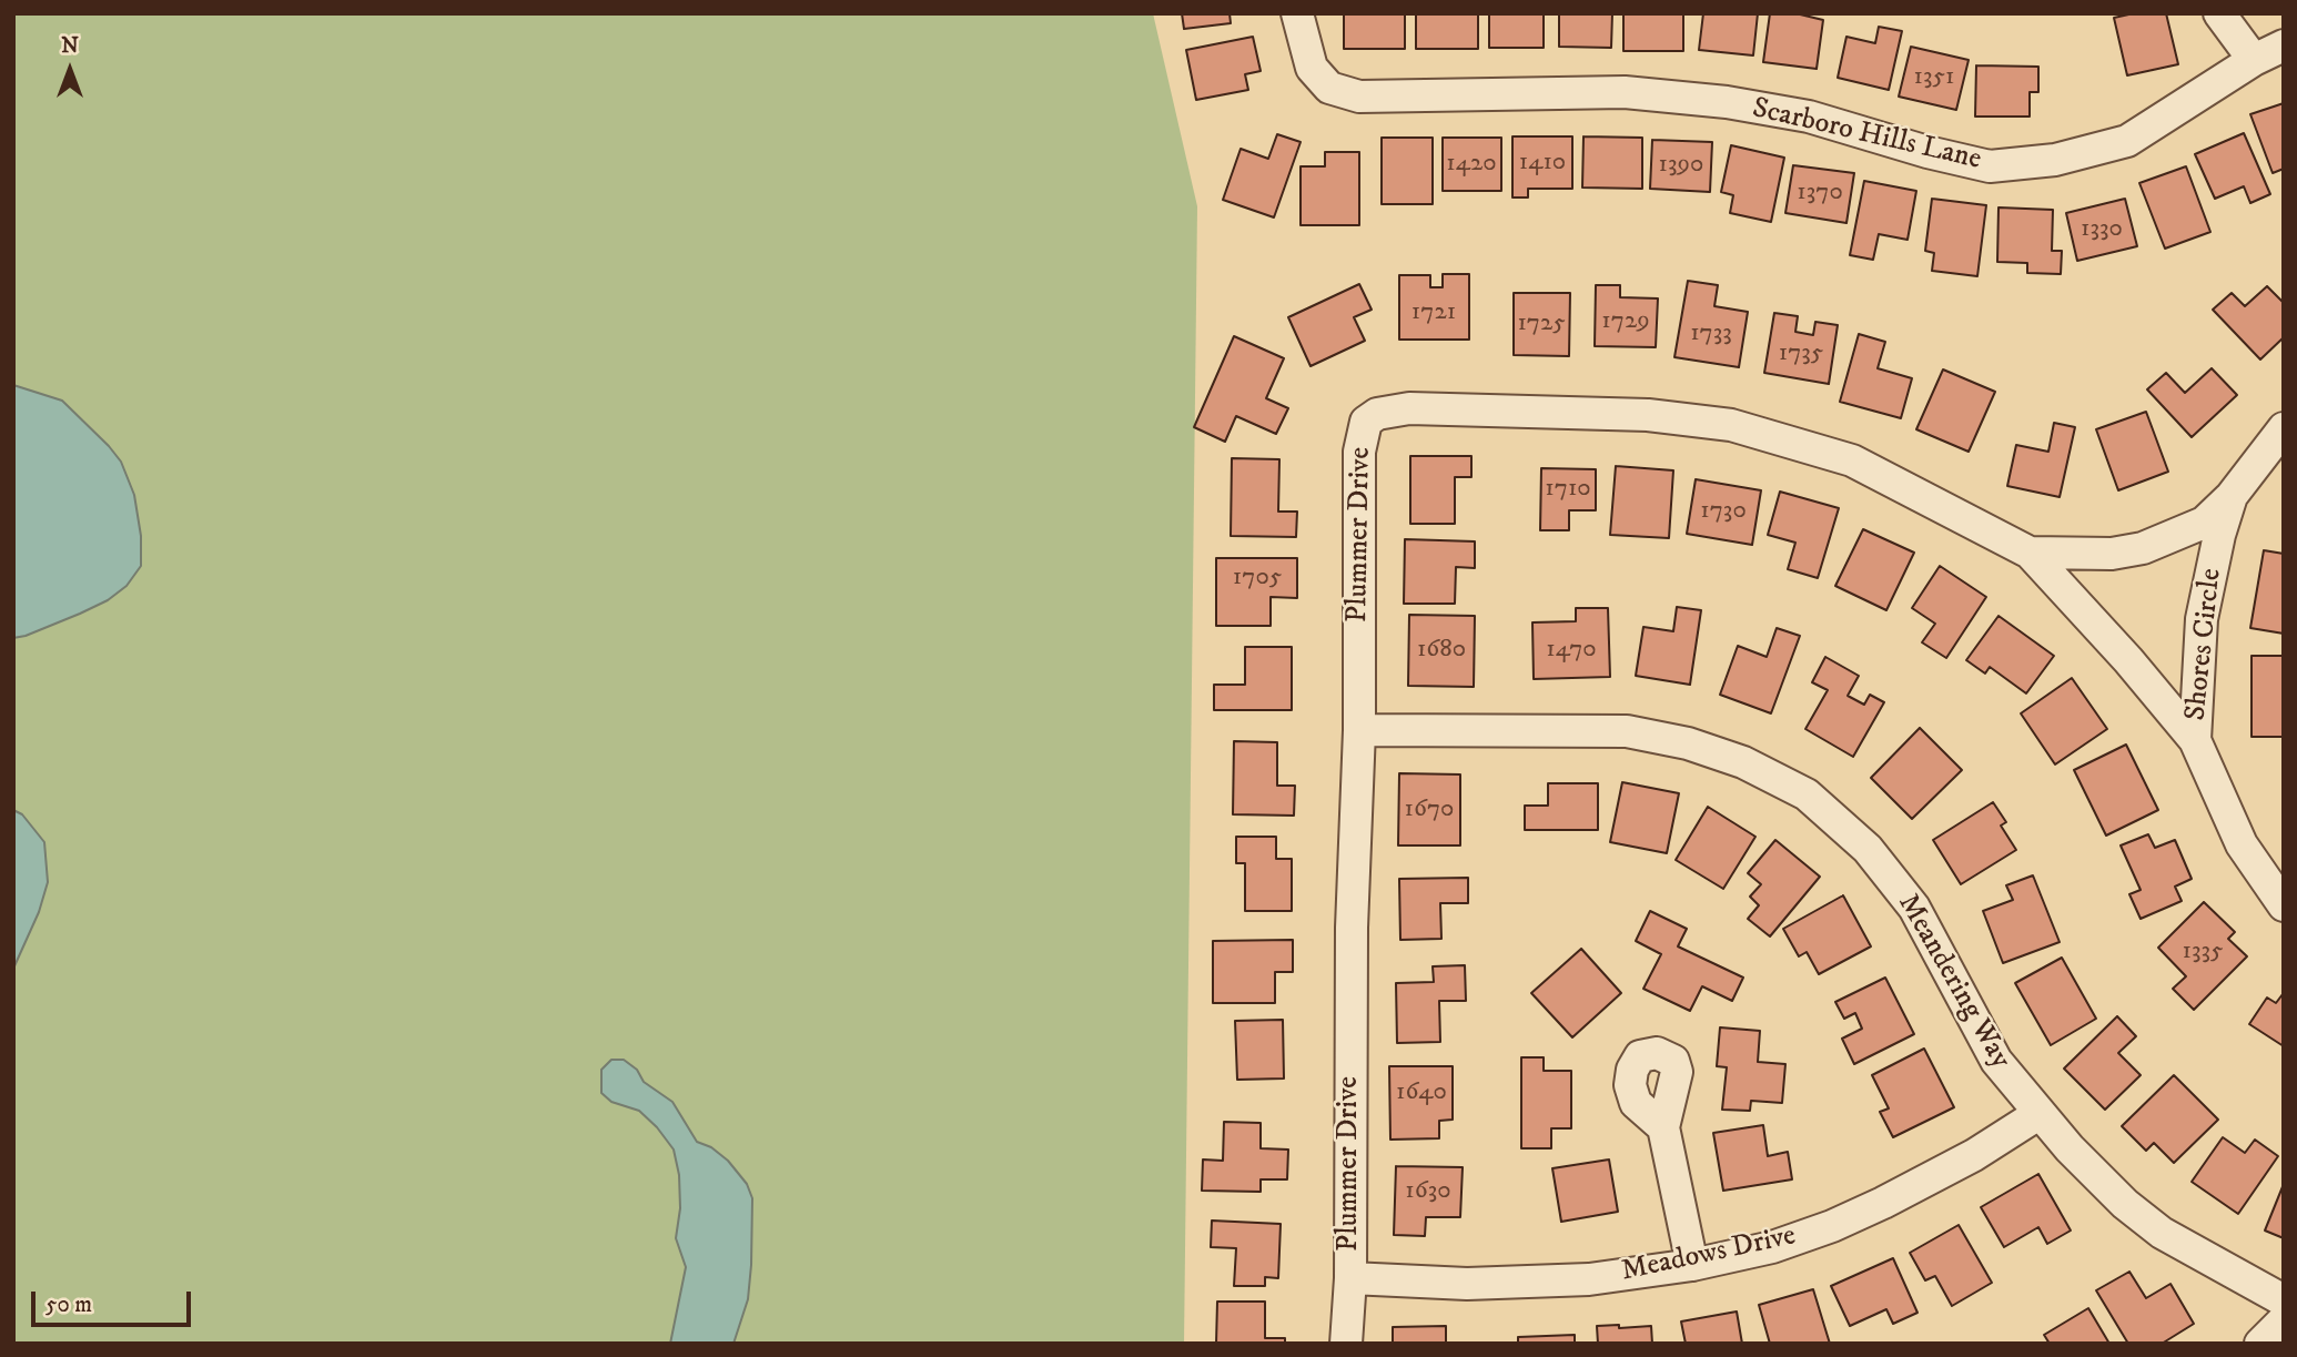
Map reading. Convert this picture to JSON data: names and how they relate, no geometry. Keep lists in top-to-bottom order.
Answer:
{
  "streets": {
    "street": [
      "Scarboro Hills Lane",
      "Plummer Drive",
      "Shores Circle",
      "Meandering Way",
      "Meadows Drive"
    ]
  },
  "crossings": [
    ["Plummer Drive", "Shores Circle"],
    ["Plummer Drive", "Meandering Way"],
    ["Plummer Drive", "Meadows Drive"],
    ["Meandering Way", "Meadows Drive"]
  ],
  "house_numbers": [
    "1351",
    "1410",
    "1420",
    "1390",
    "1370",
    "1330",
    "1721",
    "1729",
    "1725",
    "1733",
    "1735",
    "1710",
    "1730",
    "1705",
    "1680",
    "1470",
    "1670",
    "1335",
    "1640",
    "1630"
  ],
  "scale_bar": "50 m",
  "north": "top"
}
